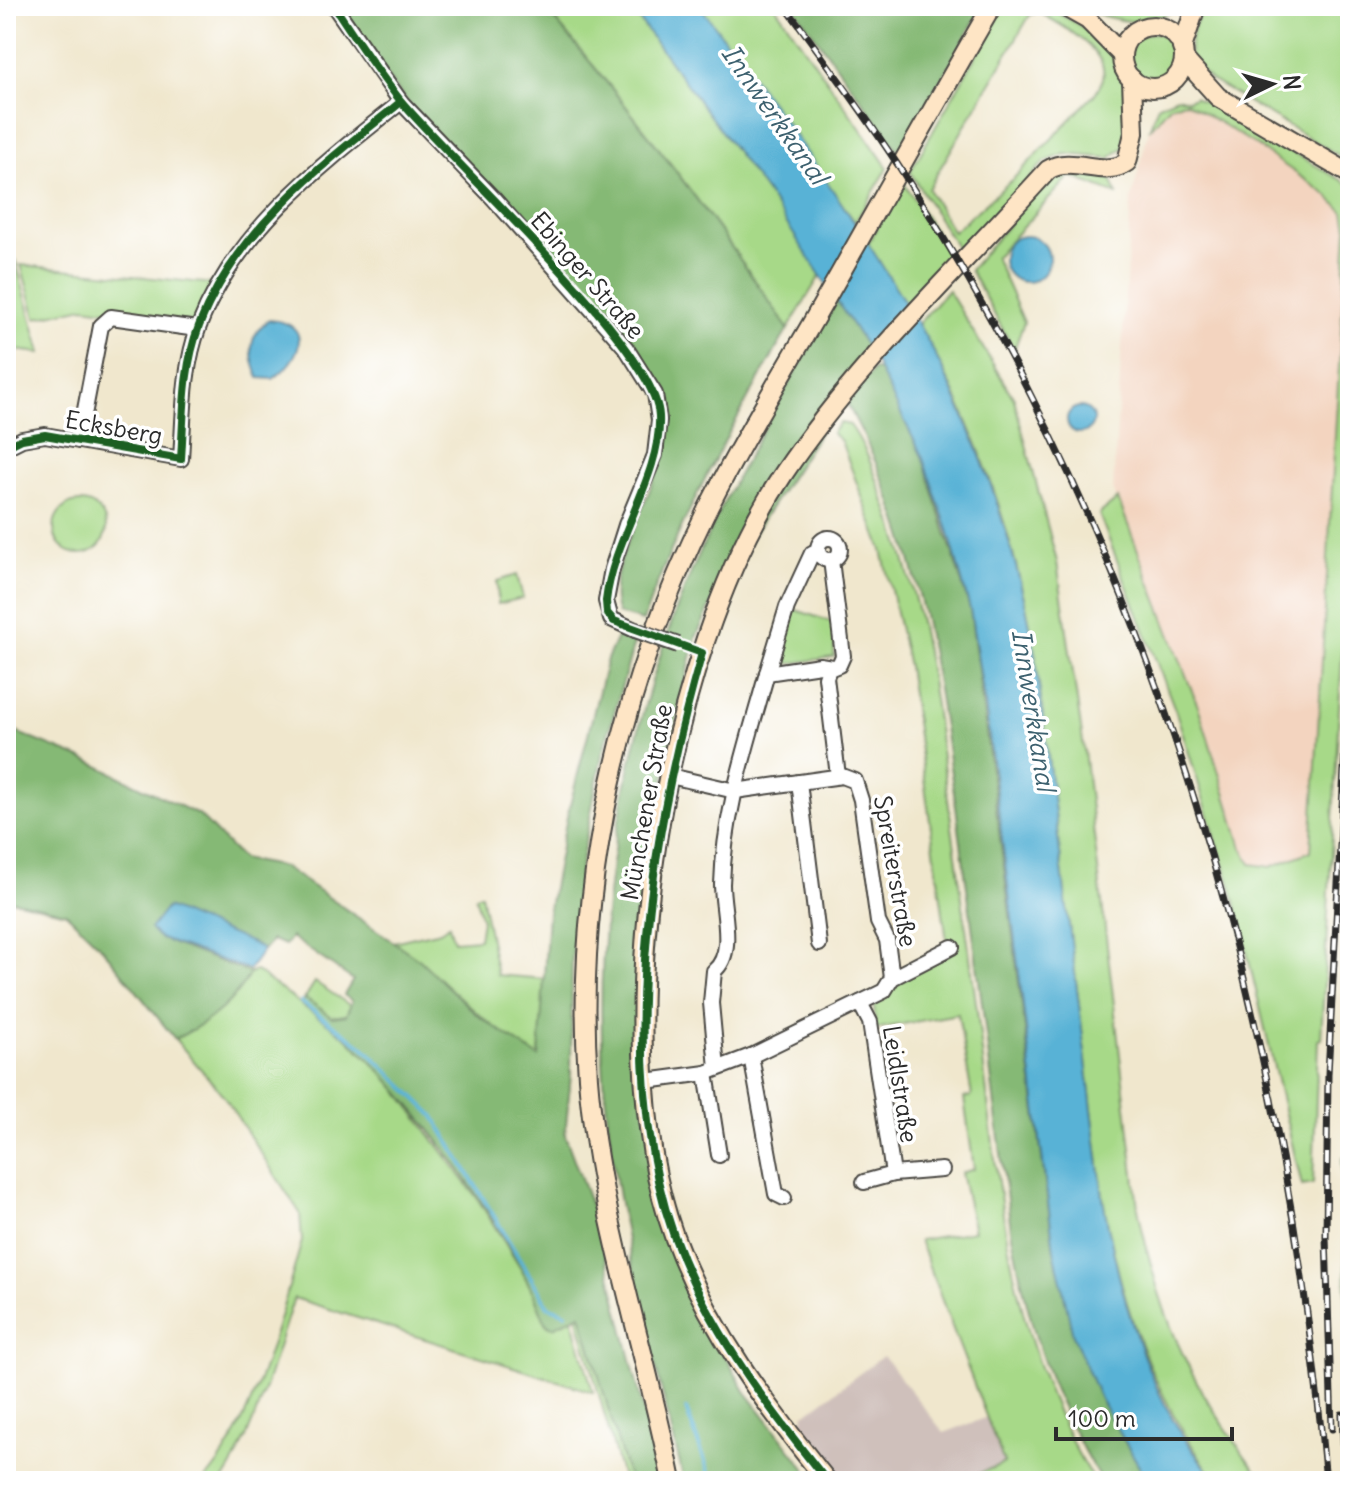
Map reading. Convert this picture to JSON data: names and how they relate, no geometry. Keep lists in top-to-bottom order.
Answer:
{
  "streets": {
    "main road": ["Münchener Straße"],
    "street": [
      "Ebinger Straße",
      "Ecksberg",
      "Spreiterstraße",
      "Leidlstraße"
    ]
  },
  "crossings": [
    ["Ebinger Straße", "Münchener Straße"],
    ["Münchener Straße", "Spreiterstraße"],
    ["Spreiterstraße", "Leidlstraße"]
  ],
  "water": ["Innwerkkanal"],
  "scale_bar": "100 m",
  "north": "right"
}
